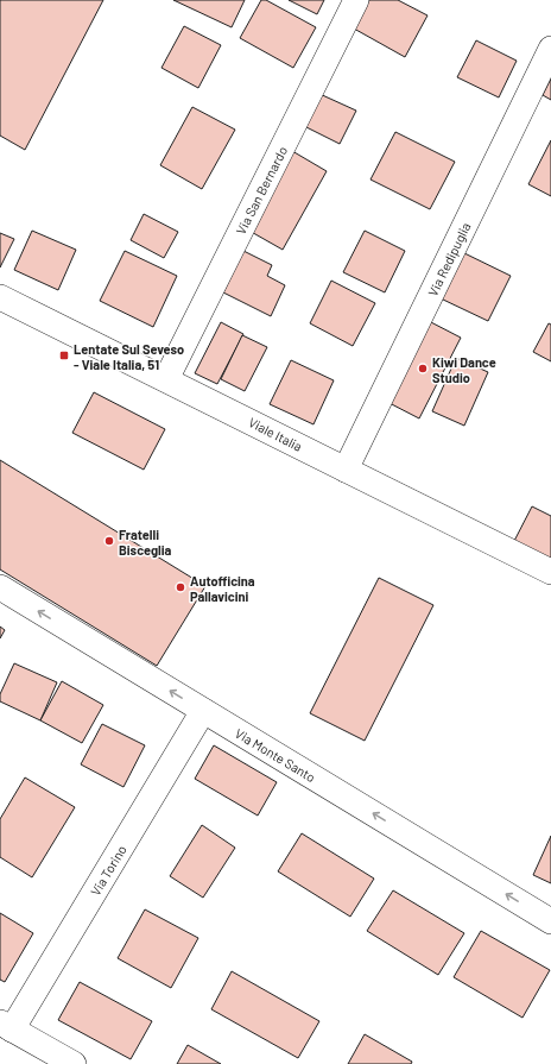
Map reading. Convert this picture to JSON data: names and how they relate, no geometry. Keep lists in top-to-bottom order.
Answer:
{
  "streets": {
    "street": [
      "Via San Bernardo",
      "Via Redipuglia",
      "Viale Italia",
      "Via Monte Santo",
      "Via Torino"
    ]
  },
  "crossings": [
    ["Via San Bernardo", "Viale Italia"],
    ["Via Redipuglia", "Viale Italia"],
    ["Via Monte Santo", "Via Torino"]
  ],
  "one_way": ["Via Monte Santo"],
  "places": {
    "transit": ["Lentate Sul Seveso - Viale Italia, 51"],
    "other": ["Kiwi Dance Studio", "Fratelli Bisceglia", "Autofficina Pallavicini"]
  }
}
